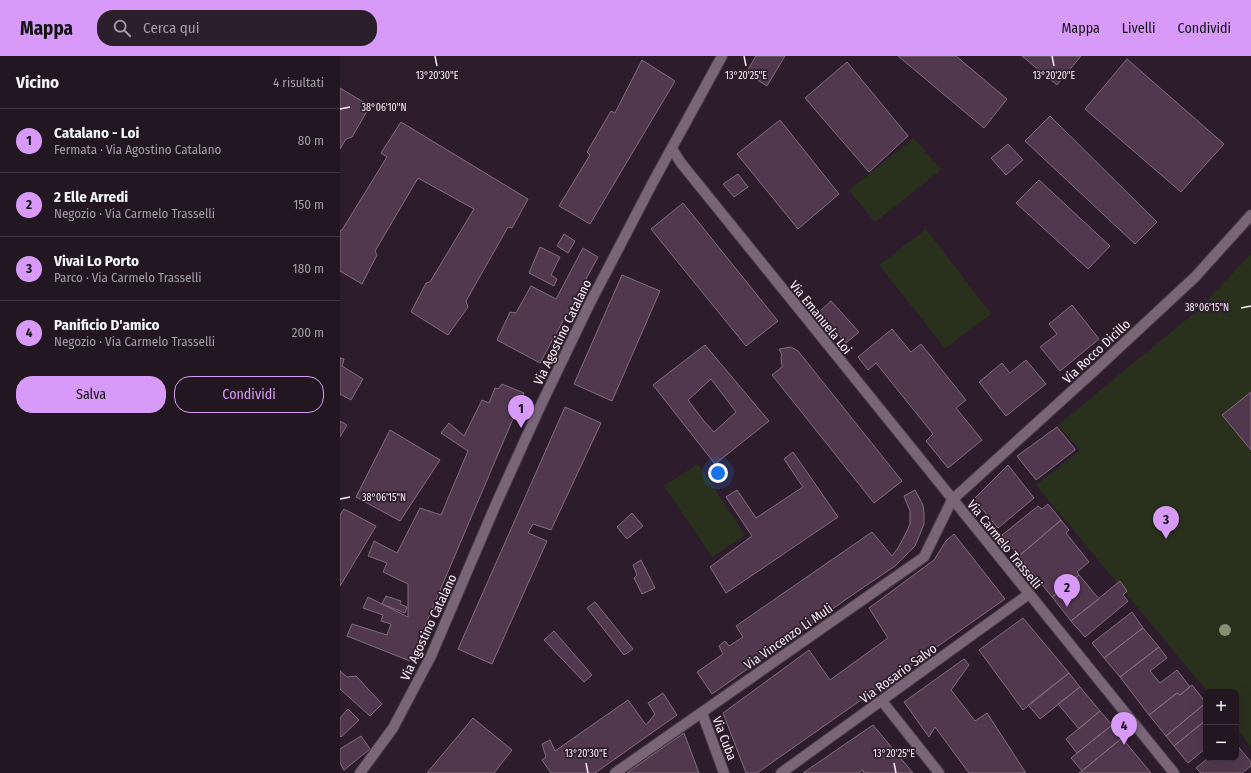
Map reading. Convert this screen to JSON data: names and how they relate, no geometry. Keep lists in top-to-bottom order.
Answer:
{
  "streets": {
    "street": [
      "Via Emanuela Loi",
      "Via Agostino Catalano",
      "Via Rocco Dicillo",
      "Via Carmelo Trasselli",
      "Via Vincenzo Li Muli",
      "Via Rosario Salvo",
      "Via Cuba"
    ]
  },
  "crossings": [
    ["Via Emanuela Loi", "Via Agostino Catalano"],
    ["Via Emanuela Loi", "Via Rocco Dicillo"],
    ["Via Emanuela Loi", "Via Carmelo Trasselli"],
    ["Via Emanuela Loi", "Via Vincenzo Li Muli"],
    ["Via Rocco Dicillo", "Via Carmelo Trasselli"],
    ["Via Rocco Dicillo", "Via Vincenzo Li Muli"],
    ["Via Carmelo Trasselli", "Via Vincenzo Li Muli"],
    ["Via Carmelo Trasselli", "Via Rosario Salvo"],
    ["Via Vincenzo Li Muli", "Via Cuba"]
  ],
  "page": {
    "header": "Mappa",
    "search": "Cerca qui",
    "nav": ["Mappa", "Livelli", "Condividi"],
    "heading": ["Vicino", "4 risultati"],
    "list": [
      {
        "mark": "1",
        "name": "Catalano - Loi",
        "note": "Fermata · Via Agostino Catalano",
        "value": "80 m"
      },
      {
        "mark": "2",
        "name": "2 Elle Arredi",
        "note": "Negozio · Via Carmelo Trasselli",
        "value": "150 m"
      },
      {
        "mark": "3",
        "name": "Vivai Lo Porto",
        "note": "Parco · Via Carmelo Trasselli",
        "value": "180 m"
      },
      {
        "mark": "4",
        "name": "Panificio D'amico",
        "note": "Negozio · Via Carmelo Trasselli",
        "value": "200 m"
      }
    ],
    "buttons": ["Salva", "Condividi"],
    "pins": [
      "1",
      "3",
      "2",
      "4"
    ],
    "map_buttons": ["+", "−"]
  },
  "coordinates": [
    "13°20'30\"E",
    "13°20'25\"E",
    "13°20'20\"E",
    "38°06'10\"N",
    "38°06'15\"N"
  ]
}
